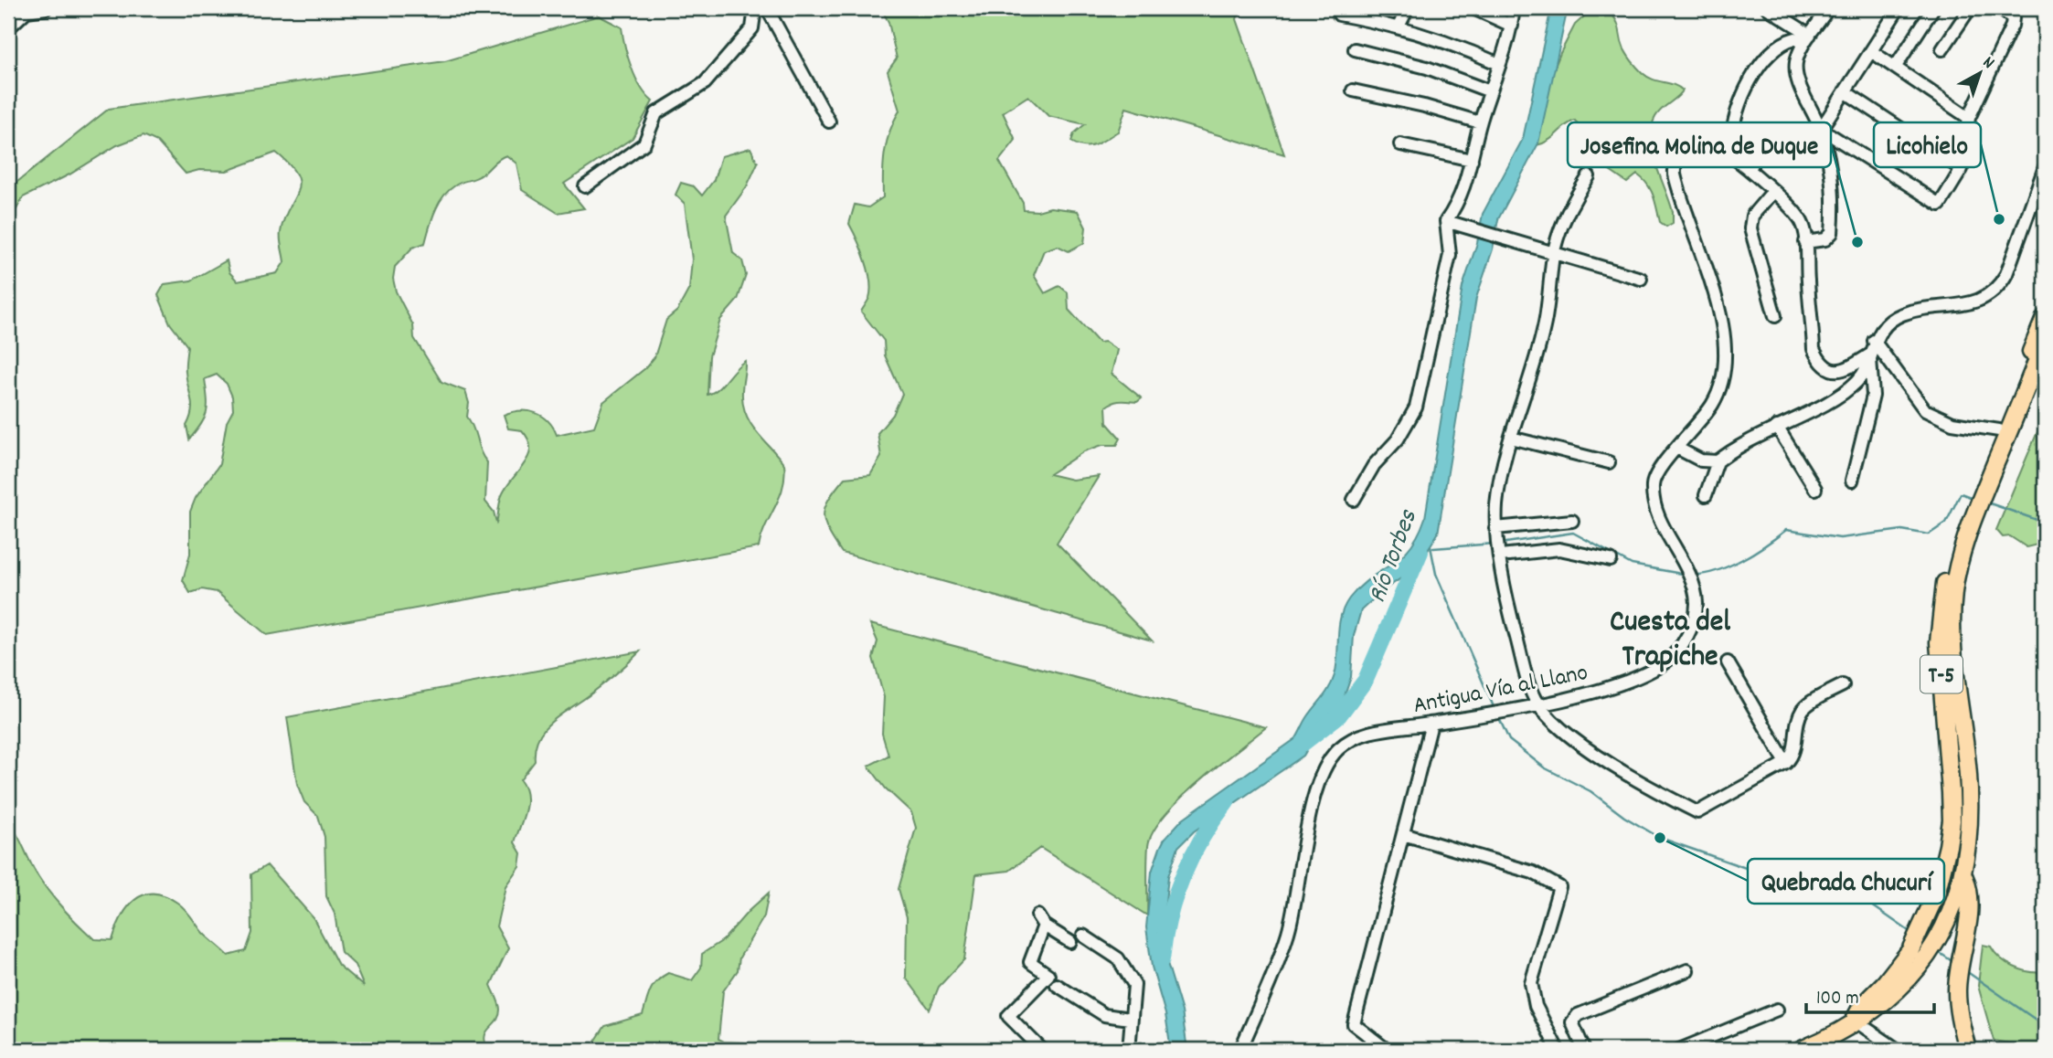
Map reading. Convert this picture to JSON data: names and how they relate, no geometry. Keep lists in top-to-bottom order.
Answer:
{
  "streets": {
    "highway": ["T-5"],
    "street": ["Antigua Vía al Llano"]
  },
  "districts": ["Cuesta del Trapiche"],
  "water": ["Río Torbes"],
  "places": ["Licohielo", "Josefina Molina de Duque", "Quebrada Chucurí"],
  "scale_bar": "100 m",
  "north": "top right"
}
